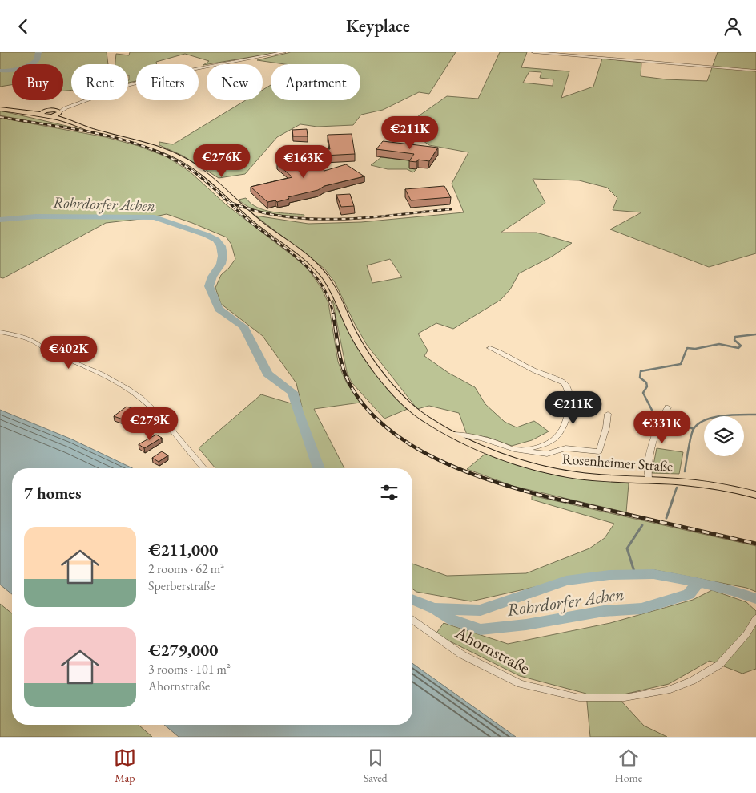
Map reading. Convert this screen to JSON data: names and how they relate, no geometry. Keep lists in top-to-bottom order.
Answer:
{
  "streets": {
    "main road": ["Rosenheimer Straße"],
    "street": ["Ahornstraße"]
  },
  "water": ["Rohrdorfer Achen"],
  "page": {
    "header": "Keyplace",
    "chip": [
      "Buy",
      "Rent",
      "Filters",
      "New",
      "Apartment"
    ],
    "price": [
      "€211K",
      "€276K",
      "€163K",
      "€402K",
      "€211K",
      "€279K",
      "€331K"
    ],
    "heading": "7 homes",
    "list": [
      {
        "name": "€211,000",
        "note": "2 rooms · 62 m² · Sperberstraße"
      },
      {
        "name": "€279,000",
        "note": "3 rooms · 101 m² · Ahornstraße"
      }
    ],
    "tabs": ["Map", "Saved", "Home"]
  }
}
